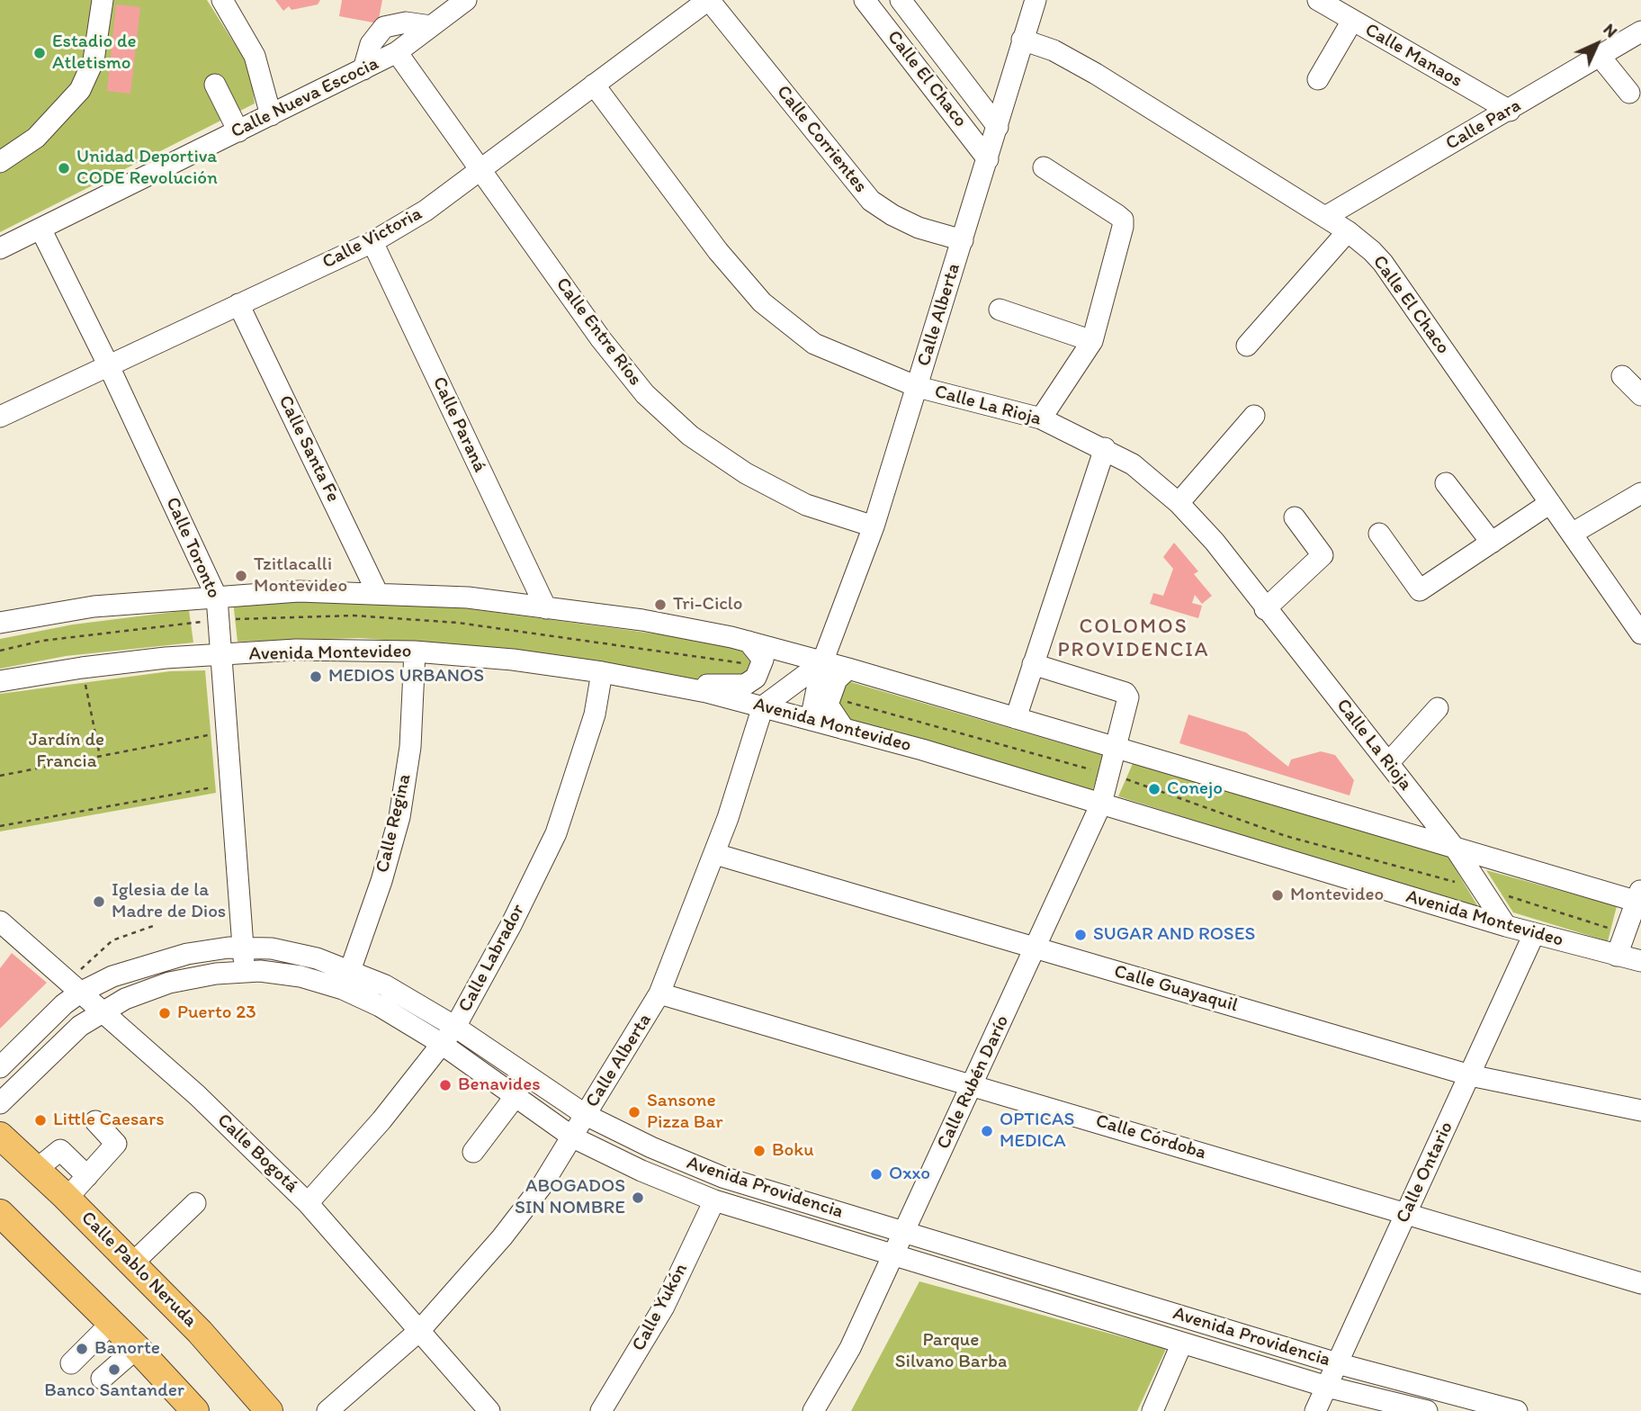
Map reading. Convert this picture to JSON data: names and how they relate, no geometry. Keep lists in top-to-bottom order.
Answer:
{
  "streets": {
    "main road": ["Calle Pablo Neruda"],
    "street": [
      "Calle Manaos",
      "Calle El Chaco",
      "Calle Nueva Escocia",
      "Calle Para",
      "Calle Corrientes",
      "Calle Victoria",
      "Calle Alberta",
      "Calle Entre Ríos",
      "Calle La Rioja",
      "Calle Paraná",
      "Calle Santa Fe",
      "Calle Toronto",
      "Avenida Montevideo",
      "Calle Regina",
      "Calle Labrador",
      "Calle Guayaquil",
      "Calle Rubén Darío",
      "Calle Córdoba",
      "Calle Bogotá",
      "Calle Ontario",
      "Avenida Providencia",
      "Calle Yukón"
    ]
  },
  "crossings": [
    ["Calle Manaos", "Calle Para"],
    ["Calle El Chaco", "Calle Para"],
    ["Calle El Chaco", "Calle Alberta"],
    ["Calle Nueva Escocia", "Calle Entre Ríos"],
    ["Calle Nueva Escocia", "Calle Toronto"],
    ["Calle Corrientes", "Calle Victoria"],
    ["Calle Corrientes", "Calle Alberta"],
    ["Calle Victoria", "Calle Entre Ríos"],
    ["Calle Victoria", "Calle La Rioja"],
    ["Calle Victoria", "Calle Paraná"],
    ["Calle Victoria", "Calle Santa Fe"],
    ["Calle Victoria", "Calle Toronto"],
    ["Calle Alberta", "Calle Entre Ríos"],
    ["Calle Alberta", "Calle La Rioja"],
    ["Calle Alberta", "Avenida Montevideo"],
    ["Calle Alberta", "Calle Guayaquil"],
    ["Calle Alberta", "Calle Córdoba"],
    ["Calle Alberta", "Calle Bogotá"],
    ["Calle Alberta", "Avenida Providencia"],
    ["Calle La Rioja", "Avenida Montevideo"],
    ["Calle Toronto", "Avenida Montevideo"],
    ["Calle Toronto", "Avenida Providencia"],
    ["Avenida Montevideo", "Calle Regina"],
    ["Avenida Montevideo", "Calle Labrador"],
    ["Avenida Montevideo", "Calle Rubén Darío"],
    ["Avenida Montevideo", "Calle Ontario"],
    ["Calle Regina", "Avenida Providencia"],
    ["Calle Labrador", "Calle Bogotá"],
    ["Calle Labrador", "Avenida Providencia"],
    ["Calle Guayaquil", "Calle Rubén Darío"],
    ["Calle Guayaquil", "Calle Ontario"],
    ["Calle Rubén Darío", "Calle Córdoba"],
    ["Calle Rubén Darío", "Avenida Providencia"],
    ["Calle Córdoba", "Calle Ontario"],
    ["Calle Bogotá", "Avenida Providencia"],
    ["Calle Ontario", "Avenida Providencia"],
    ["Avenida Providencia", "Calle Yukón"]
  ],
  "districts": ["COLOMOS PROVIDENCIA"],
  "parks": ["Jardín de Francia", "Parque Silvano Barba"],
  "places": [
    "Estadio de Atletismo",
    "Unidad Deportiva CODE Revolución",
    "Tzitlacalli Montevideo",
    "Tri-Ciclo",
    "MEDIOS URBANOS",
    "Conejo",
    "Montevideo",
    "Iglesia de la Madre de Dios",
    "SUGAR AND ROSES",
    "Puerto 23",
    "Benavides",
    "Sansone Pizza Bar",
    "Little Caesars",
    "OPTICAS MEDICA",
    "Boku",
    "Oxxo",
    "ABOGADOS SIN NOMBRE",
    "Banorte",
    "Banco Santander"
  ],
  "north": "top right"
}
